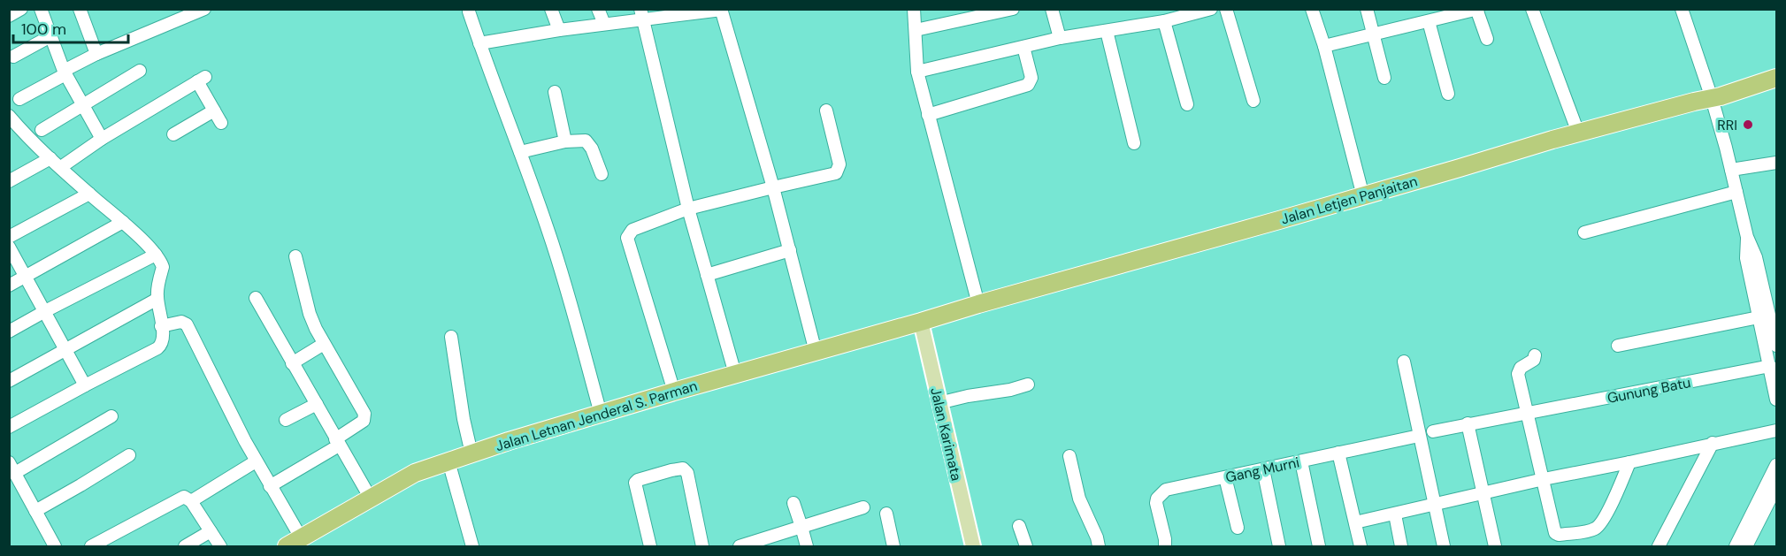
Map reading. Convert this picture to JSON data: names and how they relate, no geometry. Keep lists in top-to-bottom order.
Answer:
{
  "streets": {
    "highway": ["Jalan Letjen Panjaitan", "Jalan Letnan Jenderal S. Parman"],
    "main road": ["Jalan Karimata"],
    "street": ["Gunung Batu", "Gang Murni"]
  },
  "crossings": [
    ["Jalan Letjen Panjaitan", "Jalan Letnan Jenderal S. Parman"],
    ["Jalan Letjen Panjaitan", "Jalan Karimata"],
    ["Jalan Letnan Jenderal S. Parman", "Jalan Karimata"]
  ],
  "places": ["RRI"],
  "scale_bar": "100 m"
}
